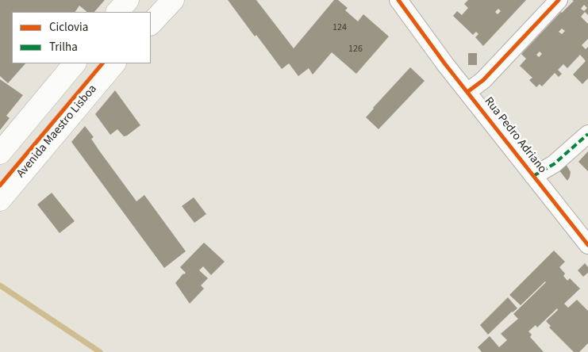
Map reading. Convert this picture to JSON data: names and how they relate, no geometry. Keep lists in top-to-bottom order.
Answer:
{
  "streets": {
    "highway": ["Avenida Maestro Lisboa"],
    "street": ["Rua Pedro Adriano"]
  },
  "house_numbers": ["124", "126"],
  "legend": ["Ciclovia", "Trilha"]
}
